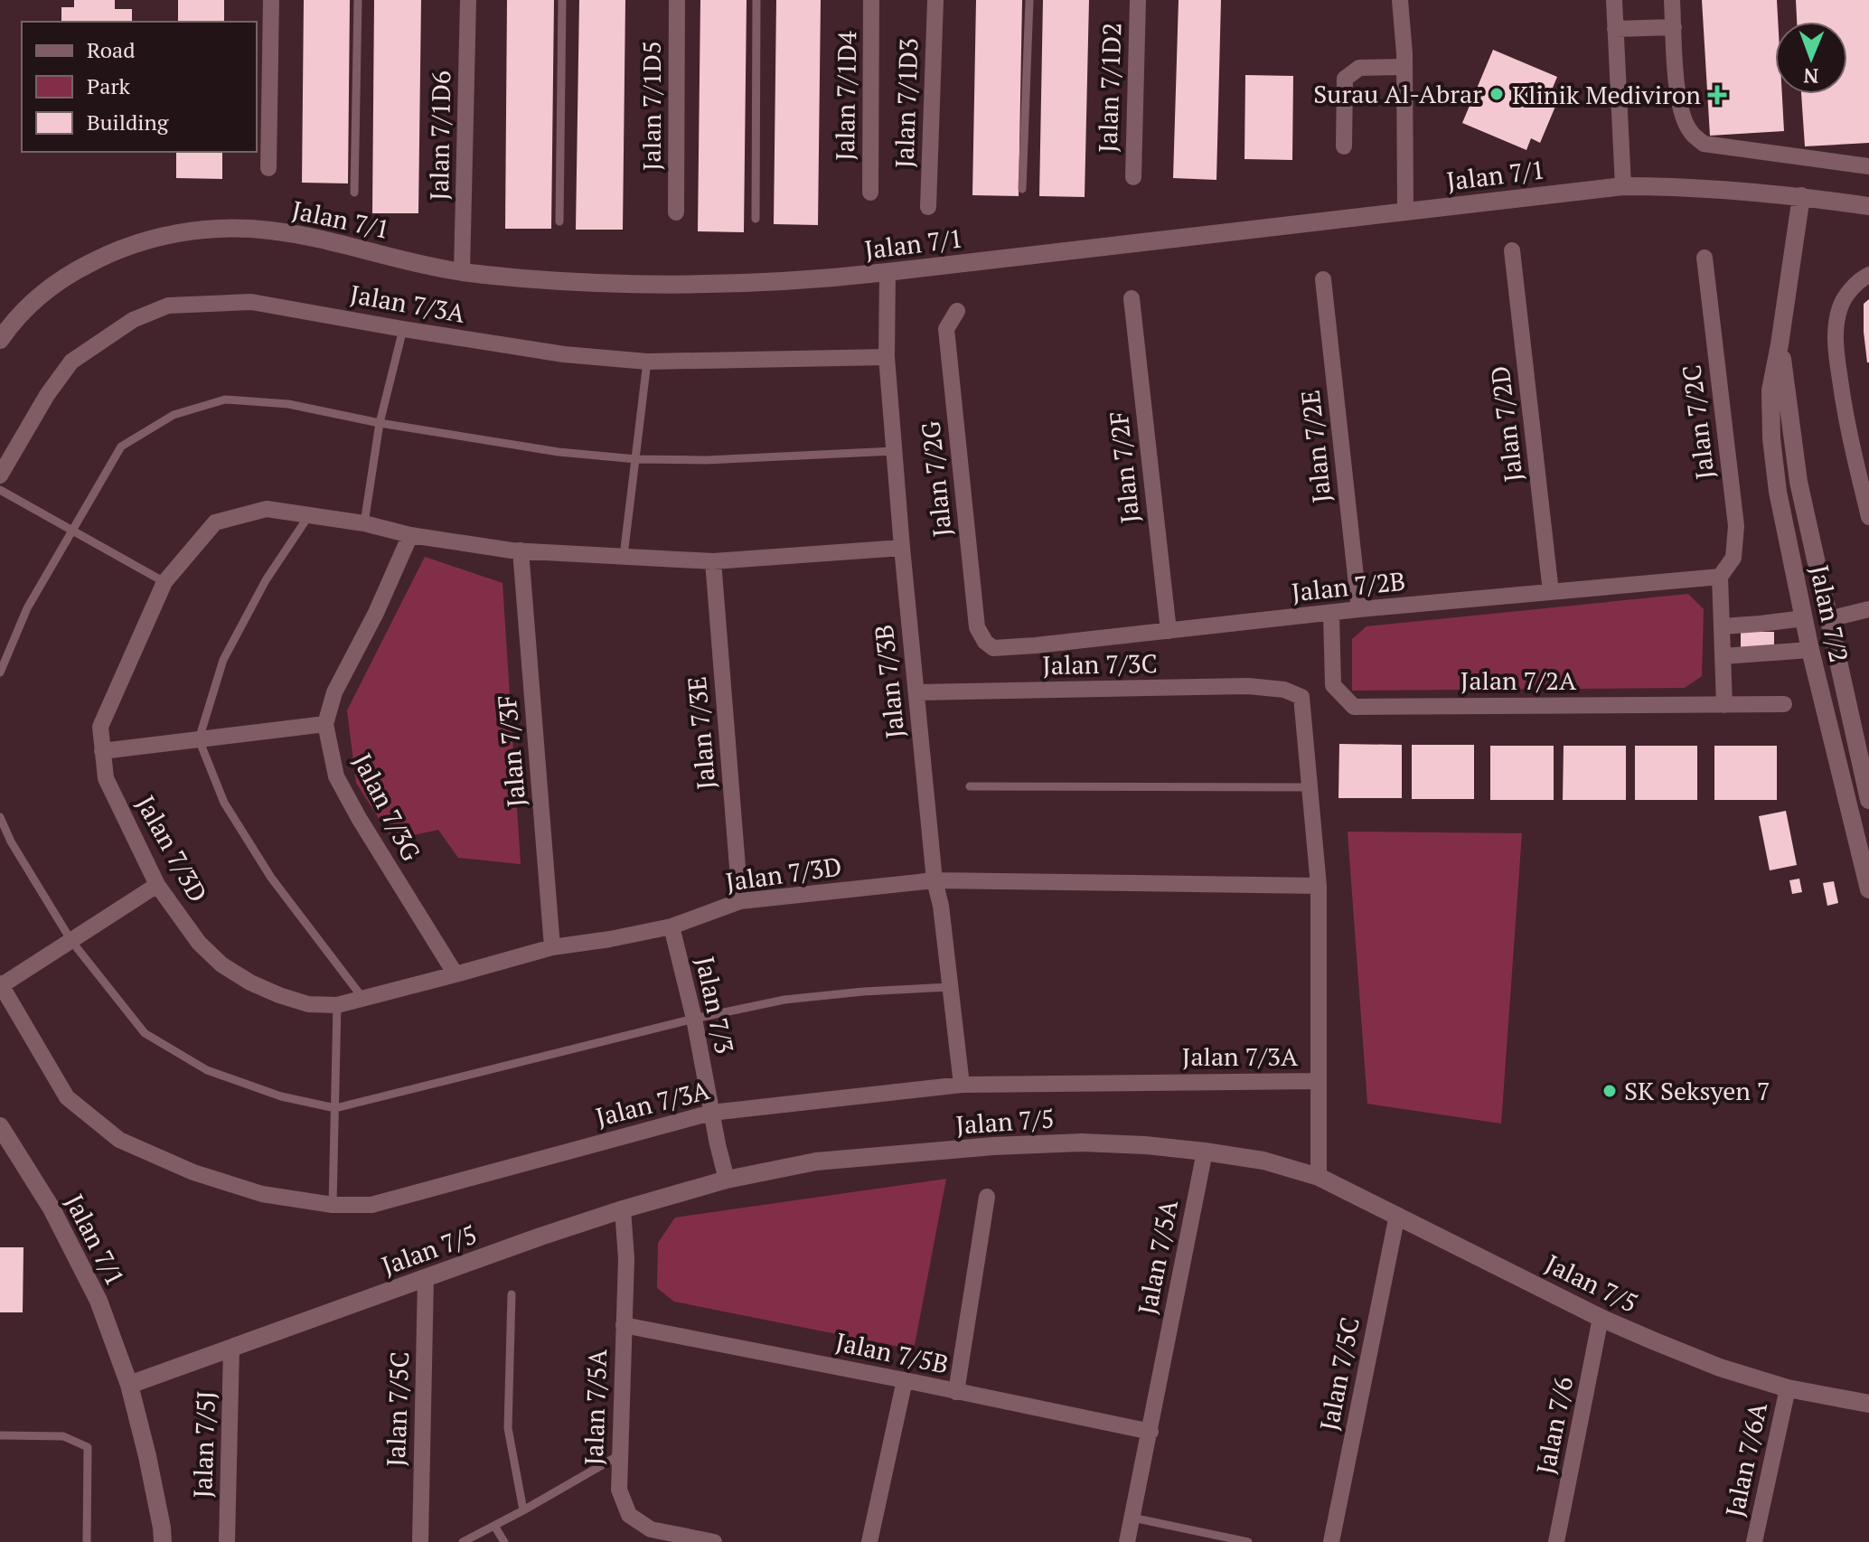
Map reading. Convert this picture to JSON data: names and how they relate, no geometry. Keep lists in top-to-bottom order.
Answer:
{
  "streets": {
    "street": [
      "Jalan 7/1D2",
      "Jalan 7/1D4",
      "Jalan 7/1D3",
      "Jalan 7/1D5",
      "Jalan 7/1D6",
      "Jalan 7/1",
      "Jalan 7/3A",
      "Jalan 7/2C",
      "Jalan 7/2D",
      "Jalan 7/2E",
      "Jalan 7/2F",
      "Jalan 7/2G",
      "Jalan 7/2B",
      "Jalan 7/2",
      "Jalan 7/3C",
      "Jalan 7/2A",
      "Jalan 7/3B",
      "Jalan 7/3E",
      "Jalan 7/3F",
      "Jalan 7/3G",
      "Jalan 7/3D",
      "Jalan 7/3",
      "Jalan 7/5",
      "Jalan 7/5A",
      "Jalan 7/5B",
      "Jalan 7/5C",
      "Jalan 7/6",
      "Jalan 7/5J",
      "Jalan 7/6A"
    ]
  },
  "crossings": [
    ["Jalan 7/1D6", "Jalan 7/1"],
    ["Jalan 7/1", "Jalan 7/2"],
    ["Jalan 7/1", "Jalan 7/3B"],
    ["Jalan 7/1", "Jalan 7/5"],
    ["Jalan 7/3A", "Jalan 7/3B"],
    ["Jalan 7/3A", "Jalan 7/3"],
    ["Jalan 7/3A", "Jalan 7/5"],
    ["Jalan 7/2C", "Jalan 7/2B"],
    ["Jalan 7/2D", "Jalan 7/2B"],
    ["Jalan 7/2E", "Jalan 7/2B"],
    ["Jalan 7/2F", "Jalan 7/2B"],
    ["Jalan 7/2G", "Jalan 7/2B"],
    ["Jalan 7/2B", "Jalan 7/2A"],
    ["Jalan 7/3C", "Jalan 7/3B"],
    ["Jalan 7/3B", "Jalan 7/3D"],
    ["Jalan 7/3E", "Jalan 7/3D"],
    ["Jalan 7/3F", "Jalan 7/3D"],
    ["Jalan 7/3G", "Jalan 7/3D"],
    ["Jalan 7/3D", "Jalan 7/3"],
    ["Jalan 7/3", "Jalan 7/5"],
    ["Jalan 7/5", "Jalan 7/5A"],
    ["Jalan 7/5", "Jalan 7/5C"],
    ["Jalan 7/5", "Jalan 7/6"],
    ["Jalan 7/5", "Jalan 7/5J"],
    ["Jalan 7/5", "Jalan 7/6A"],
    ["Jalan 7/5A", "Jalan 7/5B"]
  ],
  "places": {
    "other": ["Surau Al-Abrar", "SK Seksyen 7"],
    "health": ["Klinik Mediviron"]
  },
  "legend": ["Road", "Park", "Building"],
  "north": "bottom"
}
